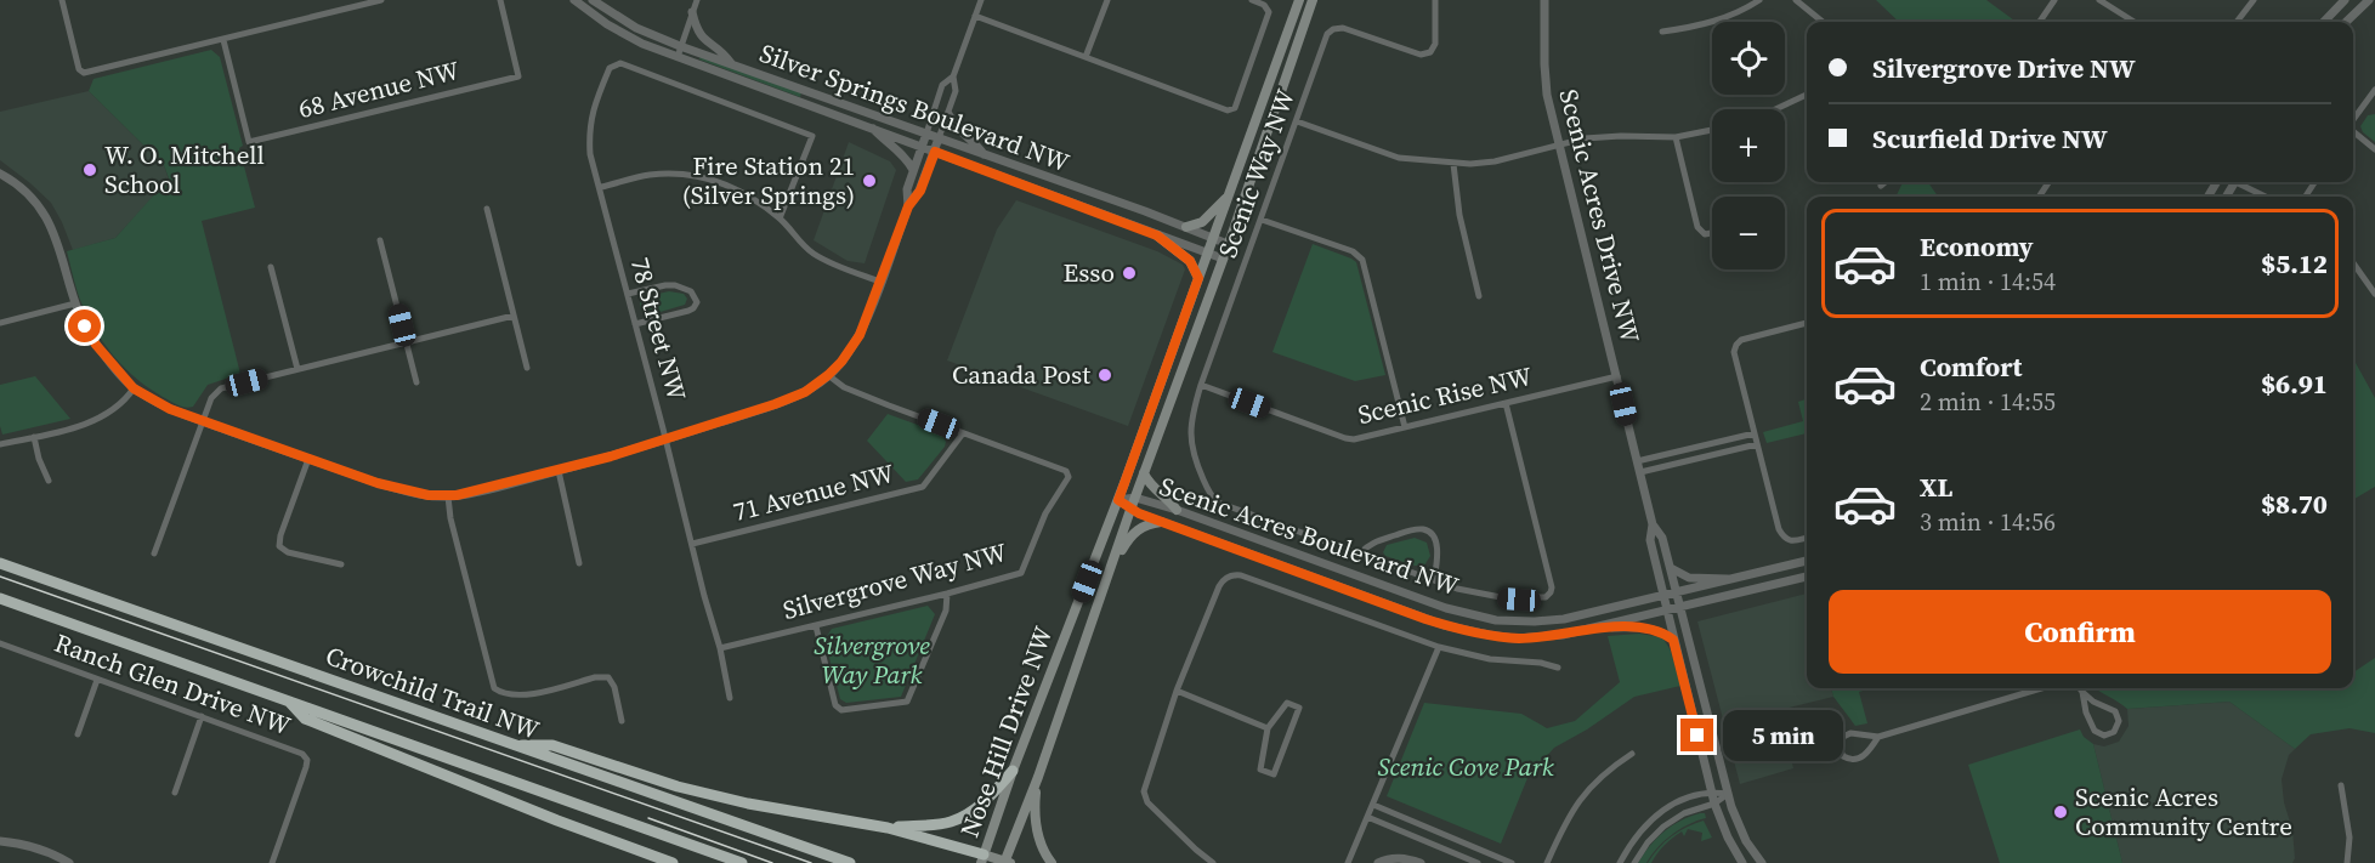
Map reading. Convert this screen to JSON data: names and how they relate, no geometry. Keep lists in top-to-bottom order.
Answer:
{
  "streets": {
    "highway": ["Crowchild Trail NW"],
    "main road": ["Nose Hill Drive NW"],
    "street": [
      "68 Avenue NW",
      "Silver Springs Boulevard NW",
      "Scenic Way NW",
      "Scenic Acres Drive NW",
      "78 Street NW",
      "Scenic Rise NW",
      "71 Avenue NW",
      "Scenic Acres Boulevard NW",
      "Silvergrove Way NW",
      "Ranch Glen Drive NW"
    ]
  },
  "crossings": [
    ["Silver Springs Boulevard NW", "Nose Hill Drive NW"],
    ["Scenic Way NW", "Scenic Rise NW"],
    ["Scenic Acres Drive NW", "Scenic Rise NW"],
    ["Scenic Acres Drive NW", "Scenic Acres Boulevard NW"],
    ["78 Street NW", "71 Avenue NW"],
    ["78 Street NW", "Silvergrove Way NW"],
    ["71 Avenue NW", "Silvergrove Way NW"],
    ["Scenic Acres Boulevard NW", "Nose Hill Drive NW"]
  ],
  "parks": ["Silvergrove Way Park", "Scenic Cove Park"],
  "places": [
    "W. O. Mitchell School",
    "Fire Station 21 (Silver Springs)",
    "Esso",
    "Canada Post",
    "Scenic Acres Community Centre"
  ],
  "page": {
    "map_buttons": ["+", "−"],
    "banner": ["Silvergrove Drive NW", "Scurfield Drive NW"],
    "list": [
      {
        "name": "Economy",
        "note": "1 min · 14:54",
        "value": "$5.12"
      },
      {
        "name": "Comfort",
        "note": "2 min · 14:55",
        "value": "$6.91"
      },
      {
        "name": "XL",
        "note": "3 min · 14:56",
        "value": "$8.70"
      }
    ],
    "buttons": "Confirm",
    "bubble": "5 min"
  }
}
